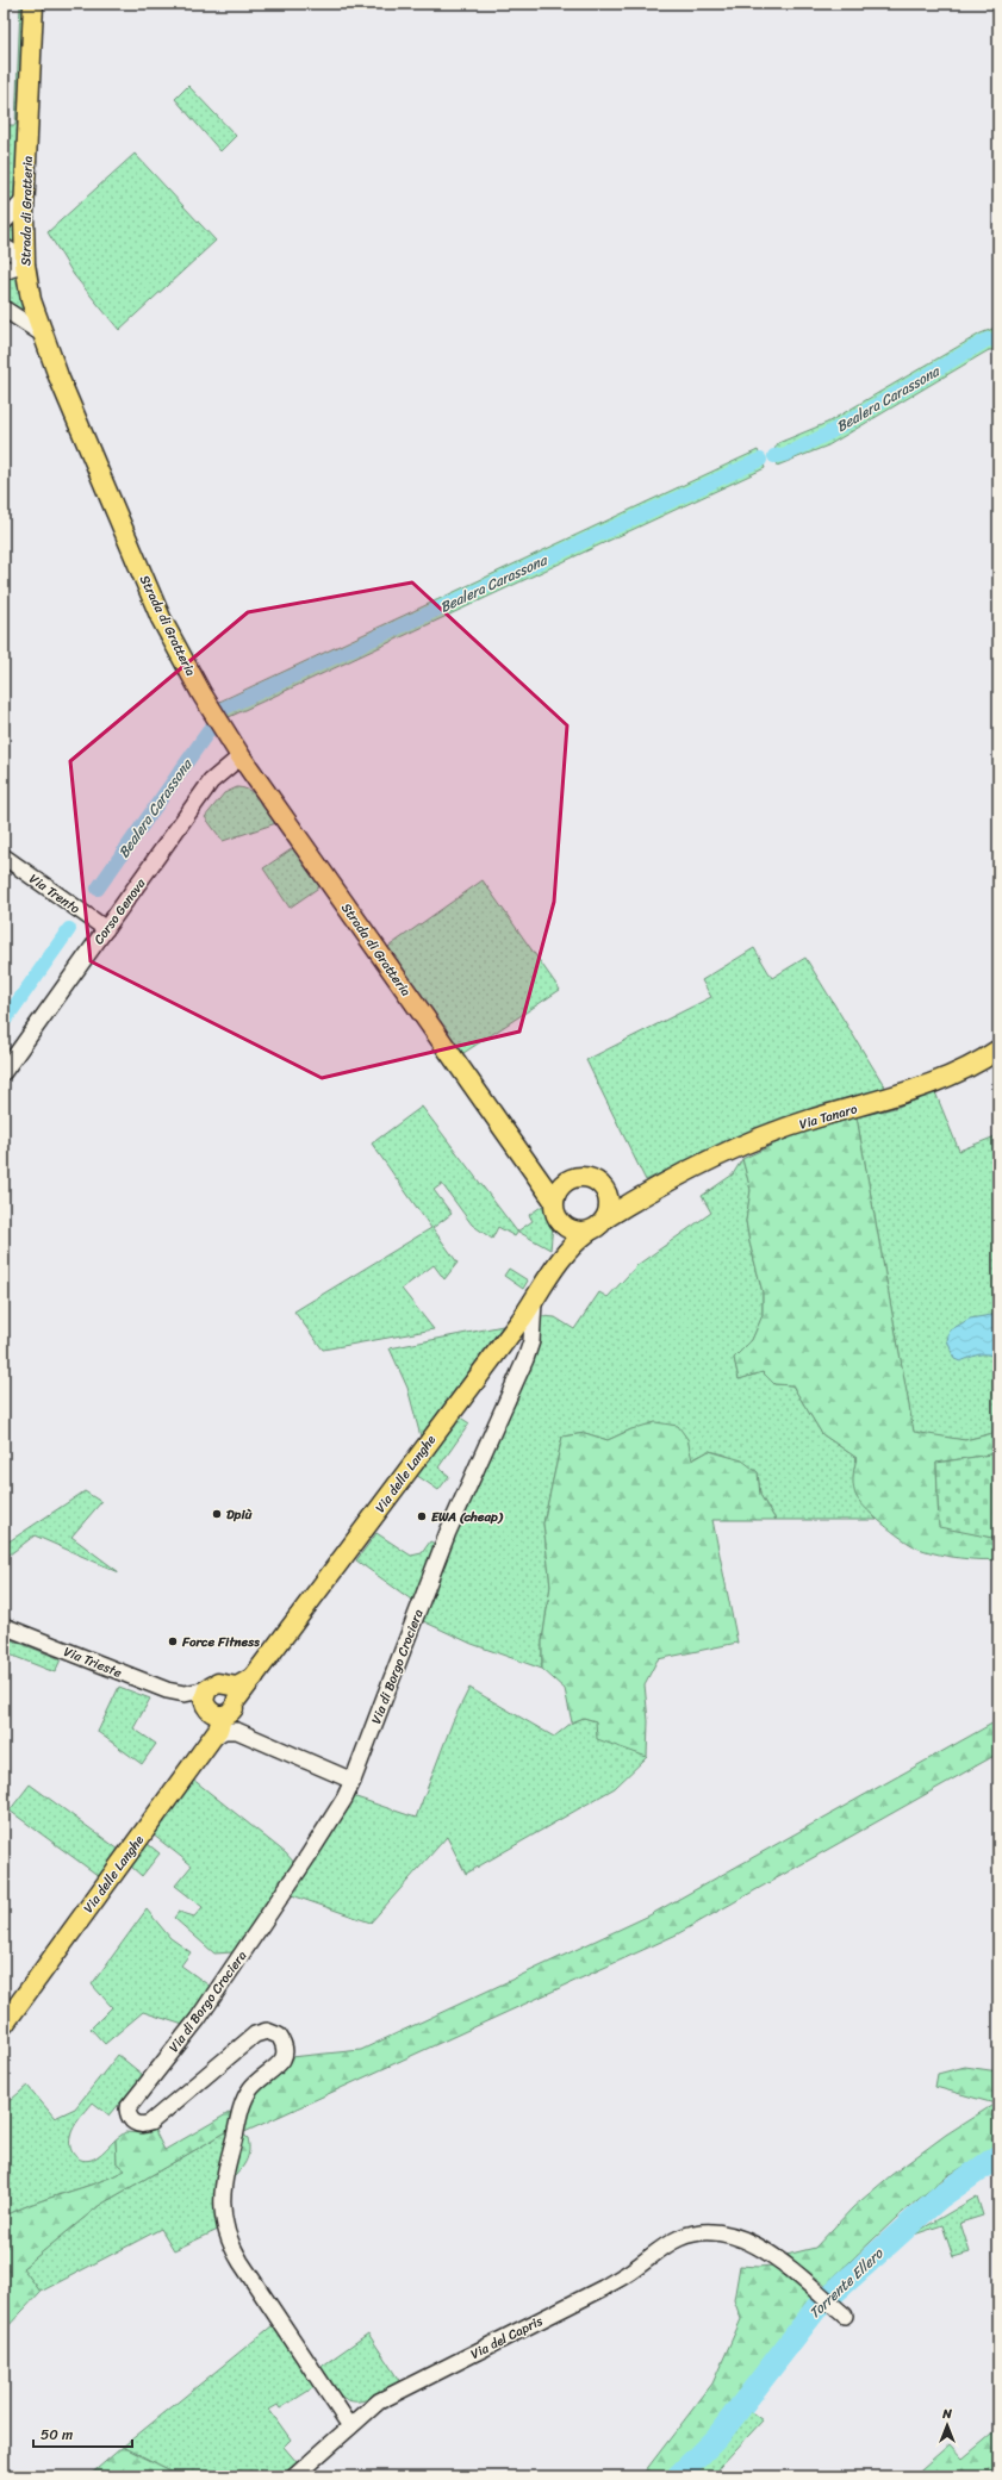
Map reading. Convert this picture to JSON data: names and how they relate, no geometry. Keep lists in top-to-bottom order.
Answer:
{
  "streets": {
    "main road": ["Strada di Gratteria", "Via Tanaro", "Via delle Langhe"],
    "street": [
      "Via Trento",
      "Corso Genova",
      "Via Trieste",
      "Via di Borgo Crociera",
      "Via del Capris"
    ]
  },
  "crossings": [
    ["Strada di Gratteria", "Corso Genova"],
    ["Strada di Gratteria", "Via Tanaro"],
    ["Strada di Gratteria", "Via delle Langhe"],
    ["Via Trento", "Corso Genova"],
    ["Via Tanaro", "Via delle Langhe"],
    ["Via delle Langhe", "Via Trieste"],
    ["Via delle Langhe", "Via di Borgo Crociera"],
    ["Via di Borgo Crociera", "Via del Capris"]
  ],
  "water": ["Bealera Carassona", "Torrente Ellero"],
  "places": ["Dpiù", "EWA (cheap)", "Force Fitness"],
  "scale_bar": "50 m",
  "north": "top"
}
